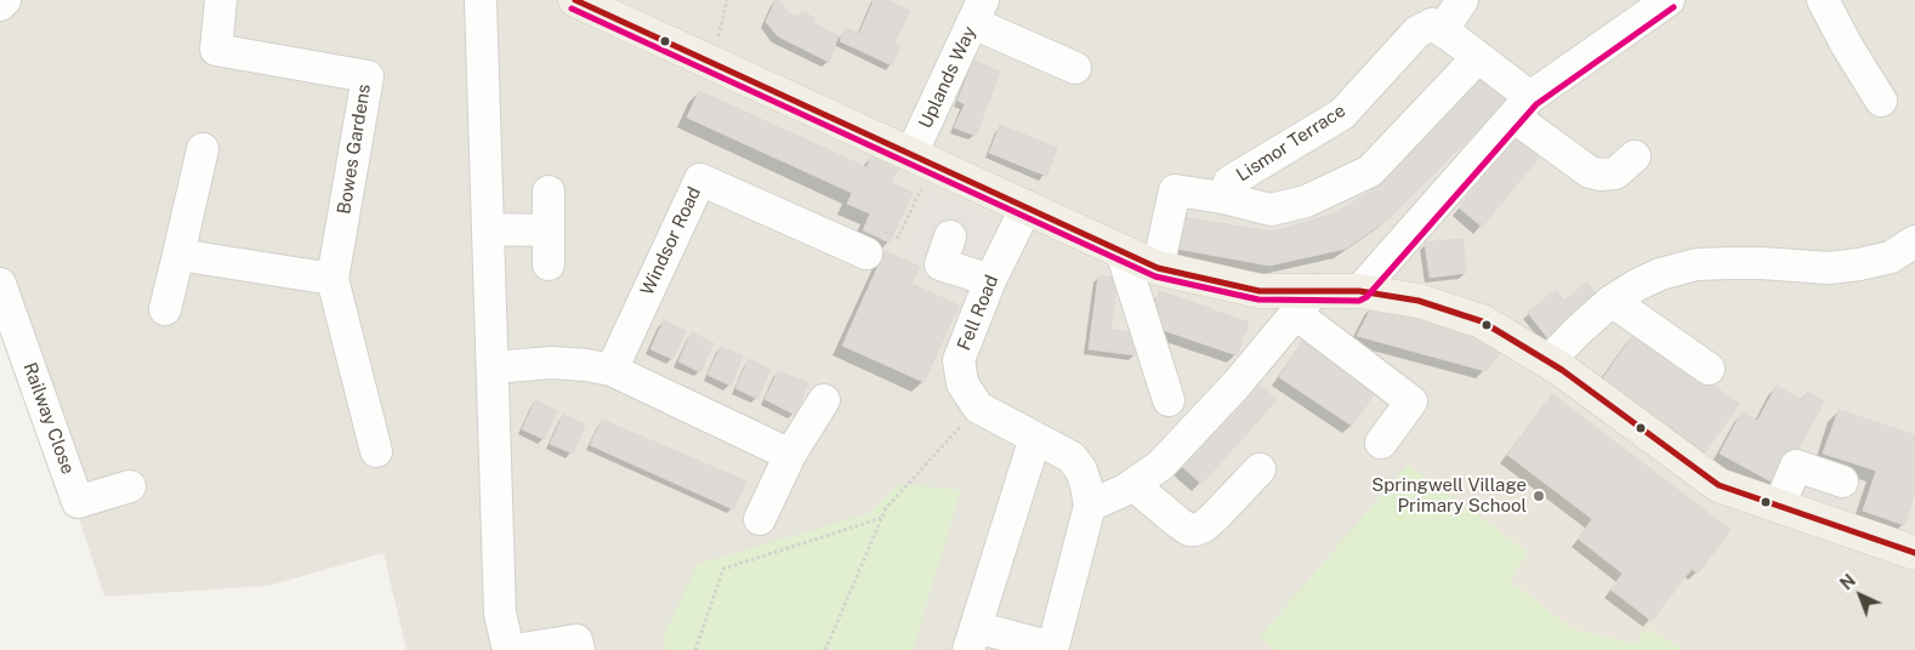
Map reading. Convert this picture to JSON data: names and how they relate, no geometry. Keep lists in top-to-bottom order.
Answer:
{
  "streets": {
    "street": [
      "Uplands Way",
      "Lismor Terrace",
      "Bowes Gardens",
      "Windsor Road",
      "Fell Road",
      "Railway Close"
    ]
  },
  "places": ["Springwell Village Primary School"],
  "north": "top left"
}
